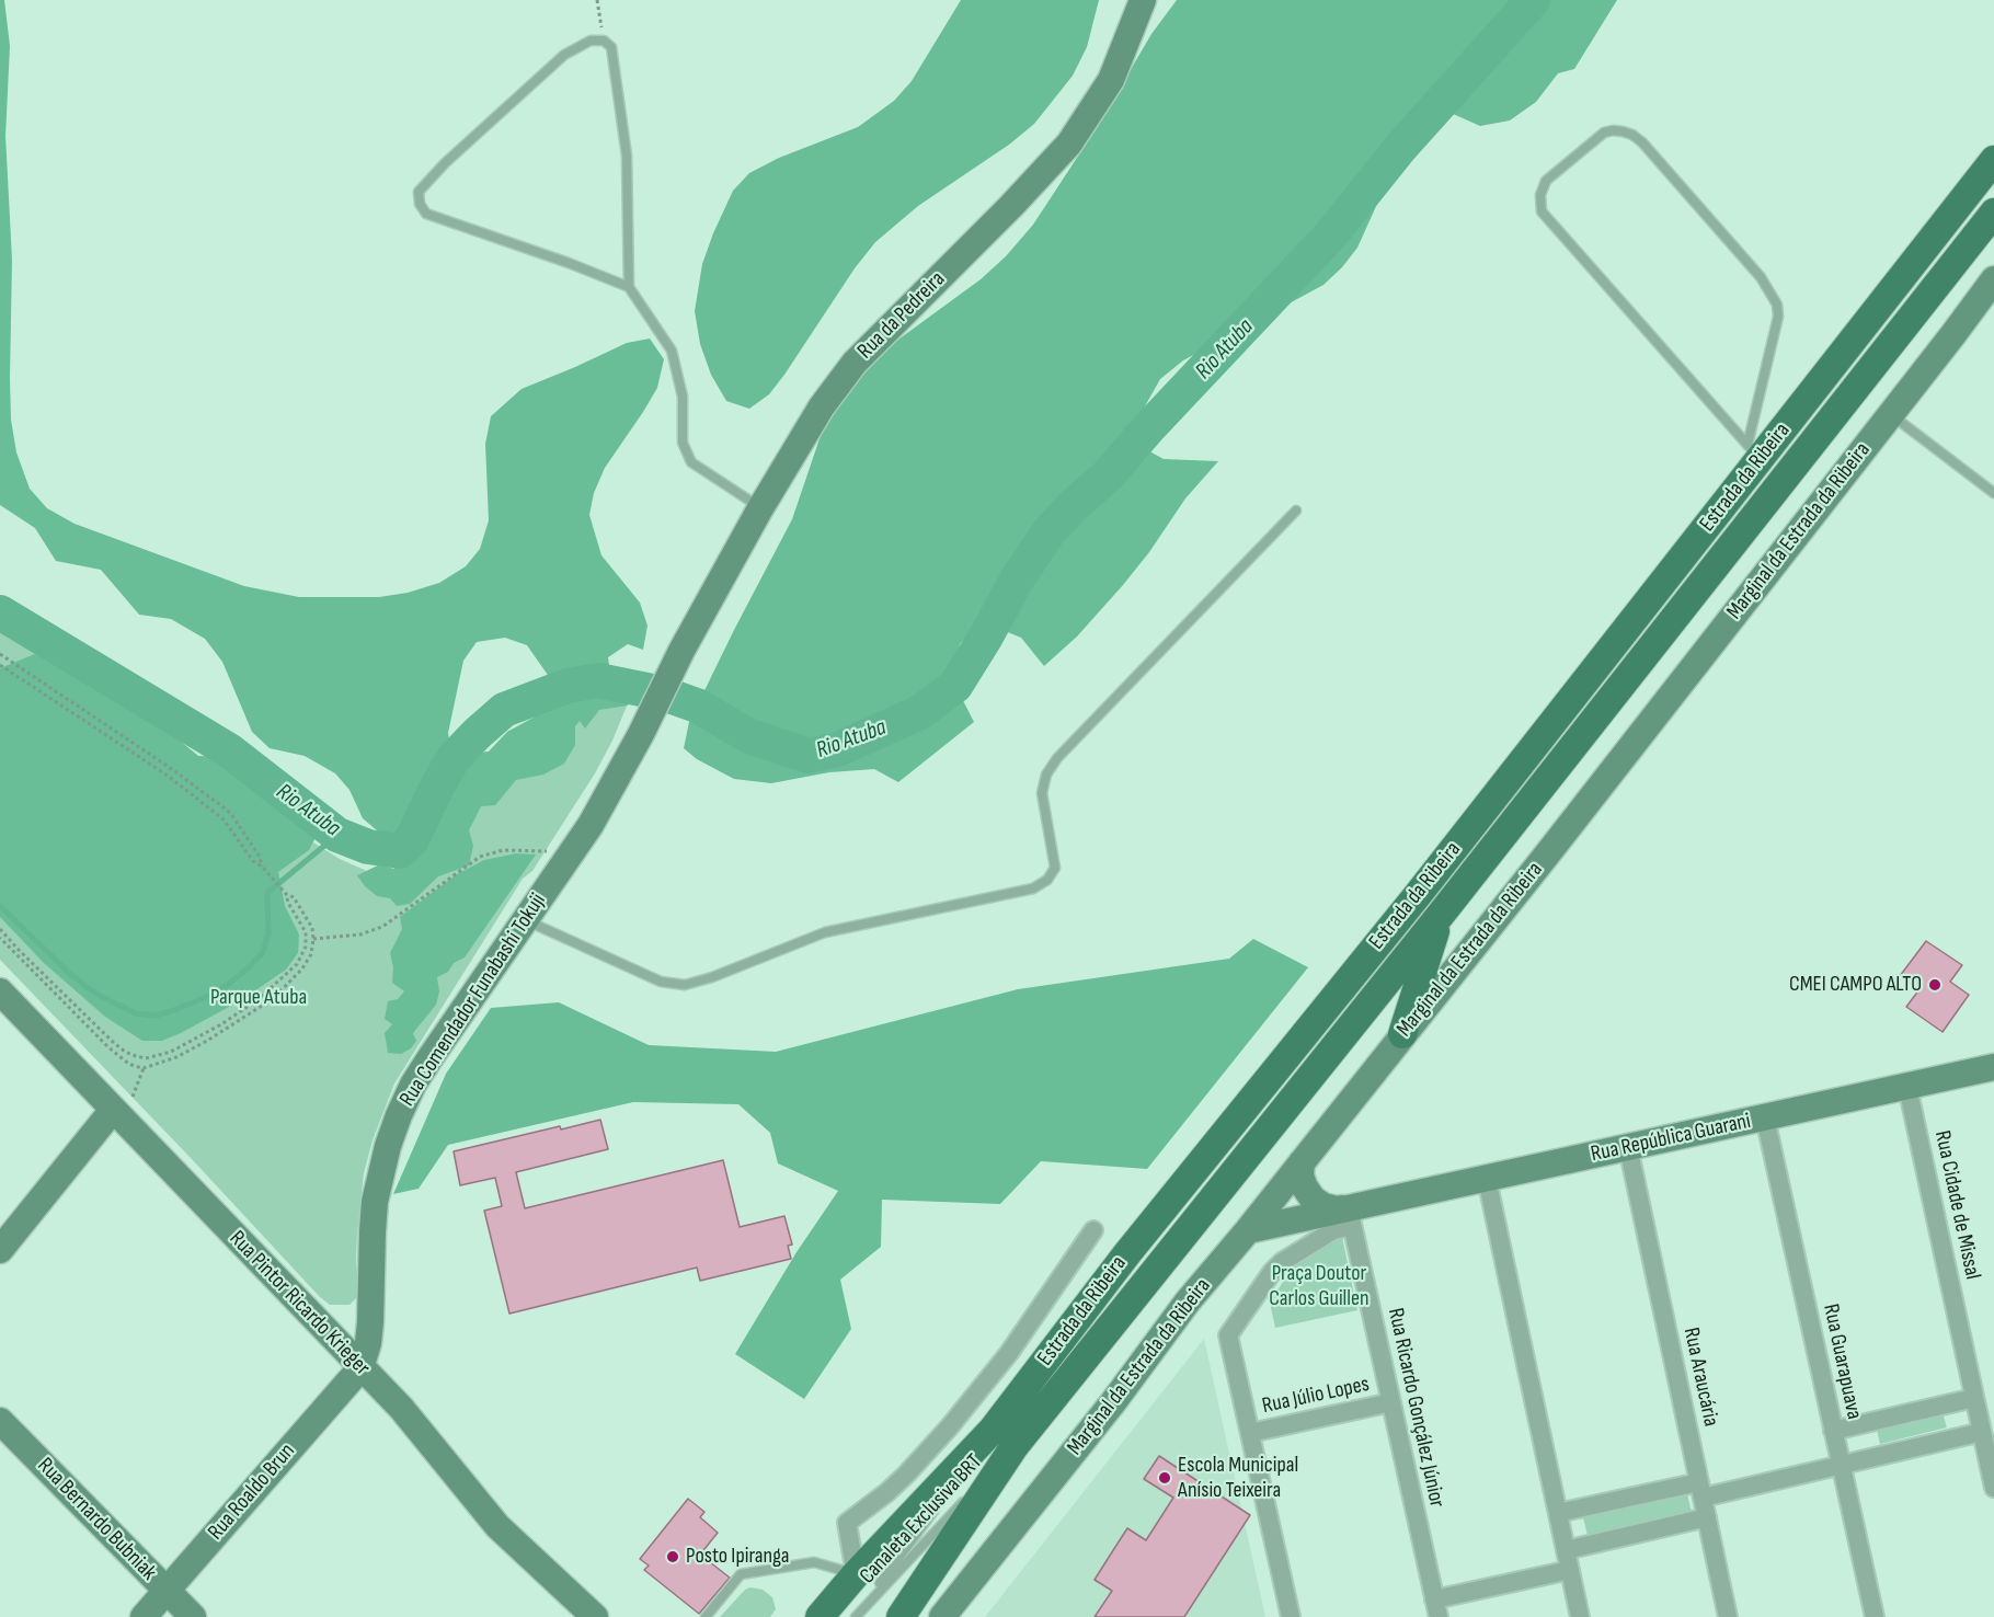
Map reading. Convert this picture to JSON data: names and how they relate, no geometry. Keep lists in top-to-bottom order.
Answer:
{
  "streets": {
    "main road": [
      "Rua da Pedreira",
      "Estrada da Ribeira",
      "Marginal da Estrada da Ribeira",
      "Rua Comendador Funabashi Tokuji",
      "Rua República Guarani",
      "Rua Pintor Ricardo Krieger",
      "Rua Roaldo Brun",
      "Rua Bernardo Bubniak"
    ],
    "street": [
      "Rua Cidade de Missal",
      "Rua Guarapuava",
      "Rua Araucária",
      "Rua Júlio Lopes",
      "Rua Ricardo Gonçález Júnior"
    ],
    "lane": ["Canaleta Exclusiva BRT"]
  },
  "crossings": [
    ["Rua da Pedreira", "Rua Comendador Funabashi Tokuji"],
    ["Estrada da Ribeira", "Canaleta Exclusiva BRT"],
    ["Marginal da Estrada da Ribeira", "Rua República Guarani"],
    ["Rua Comendador Funabashi Tokuji", "Rua Pintor Ricardo Krieger"],
    ["Rua Comendador Funabashi Tokuji", "Rua Roaldo Brun"],
    ["Rua República Guarani", "Rua Cidade de Missal"],
    ["Rua República Guarani", "Rua Guarapuava"],
    ["Rua República Guarani", "Rua Araucária"],
    ["Rua República Guarani", "Rua Ricardo Gonçález Júnior"],
    ["Rua Pintor Ricardo Krieger", "Rua Roaldo Brun"],
    ["Rua Júlio Lopes", "Rua Ricardo Gonçález Júnior"],
    ["Rua Roaldo Brun", "Rua Bernardo Bubniak"]
  ],
  "water": ["Rio Atuba"],
  "parks": ["Parque Atuba", "Praça Doutor Carlos Guillen"],
  "places": ["CMEI CAMPO ALTO", "Escola Municipal Anísio Teixeira", "Posto Ipiranga"]
}
